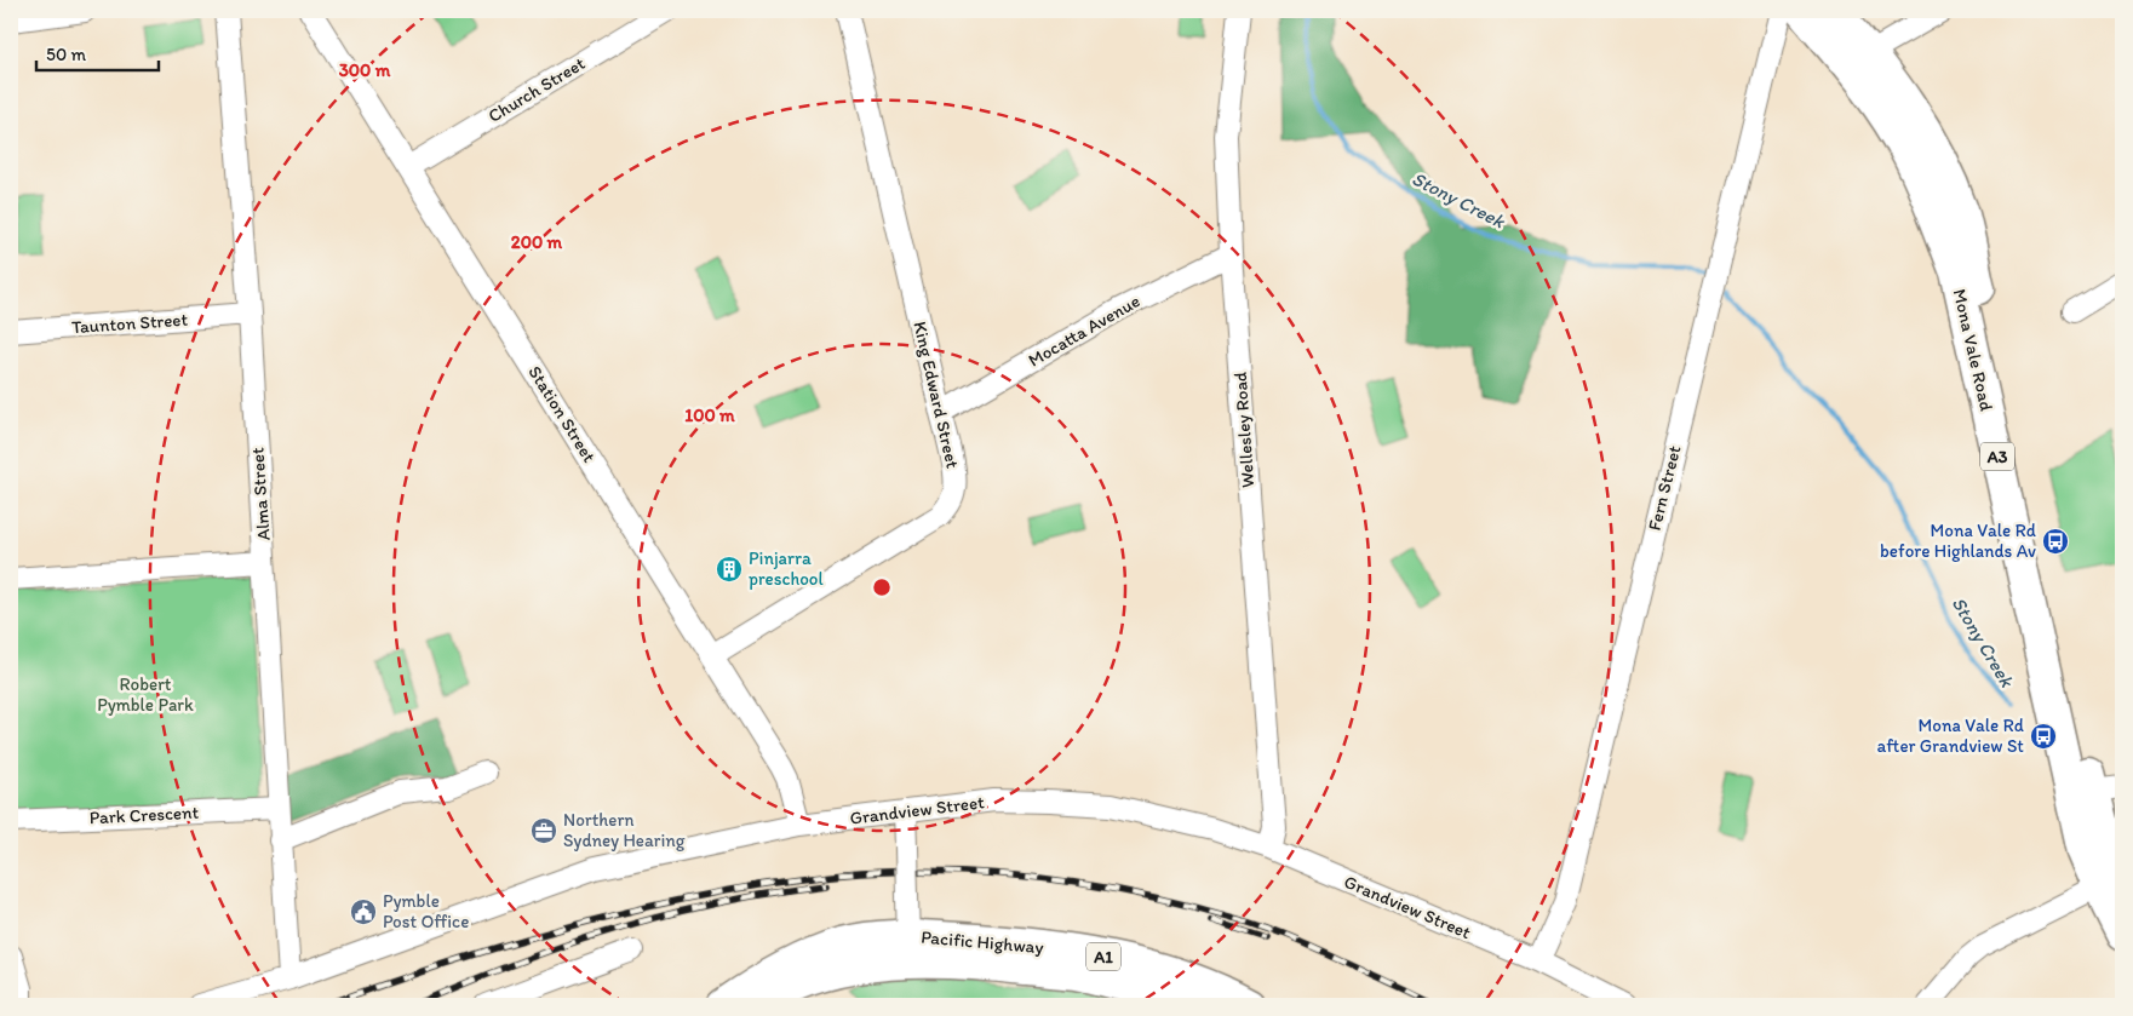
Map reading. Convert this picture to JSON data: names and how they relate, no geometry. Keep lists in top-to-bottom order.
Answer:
{
  "streets": {
    "highway": [
      "Mona Vale Road",
      "A3",
      "Pacific Highway",
      "A1"
    ],
    "street": [
      "Church Street",
      "Taunton Street",
      "Mocatta Avenue",
      "King Edward Street",
      "Station Street",
      "Wellesley Road",
      "Fern Street",
      "Alma Street",
      "Grandview Street",
      "Park Crescent"
    ]
  },
  "crossings": [
    ["Church Street", "Station Street"],
    ["Taunton Street", "Alma Street"],
    ["Mocatta Avenue", "King Edward Street"],
    ["Mocatta Avenue", "Wellesley Road"],
    ["King Edward Street", "Station Street"],
    ["Station Street", "Grandview Street"],
    ["Wellesley Road", "Grandview Street"],
    ["Fern Street", "Grandview Street"],
    ["Alma Street", "Grandview Street"],
    ["Alma Street", "Park Crescent"]
  ],
  "water": ["Stony Creek"],
  "parks": ["Robert Pymble Park"],
  "places": {
    "bus stop": ["Mona Vale Rd before Highlands Av", "Mona Vale Rd after Grandview St"],
    "building": ["Pinjarra preschool"],
    "office": ["Northern Sydney Hearing"],
    "public building": ["Pymble Post Office"]
  },
  "scale_bar": "50 m",
  "rings": ["300 m", "200 m", "100 m"]
}
